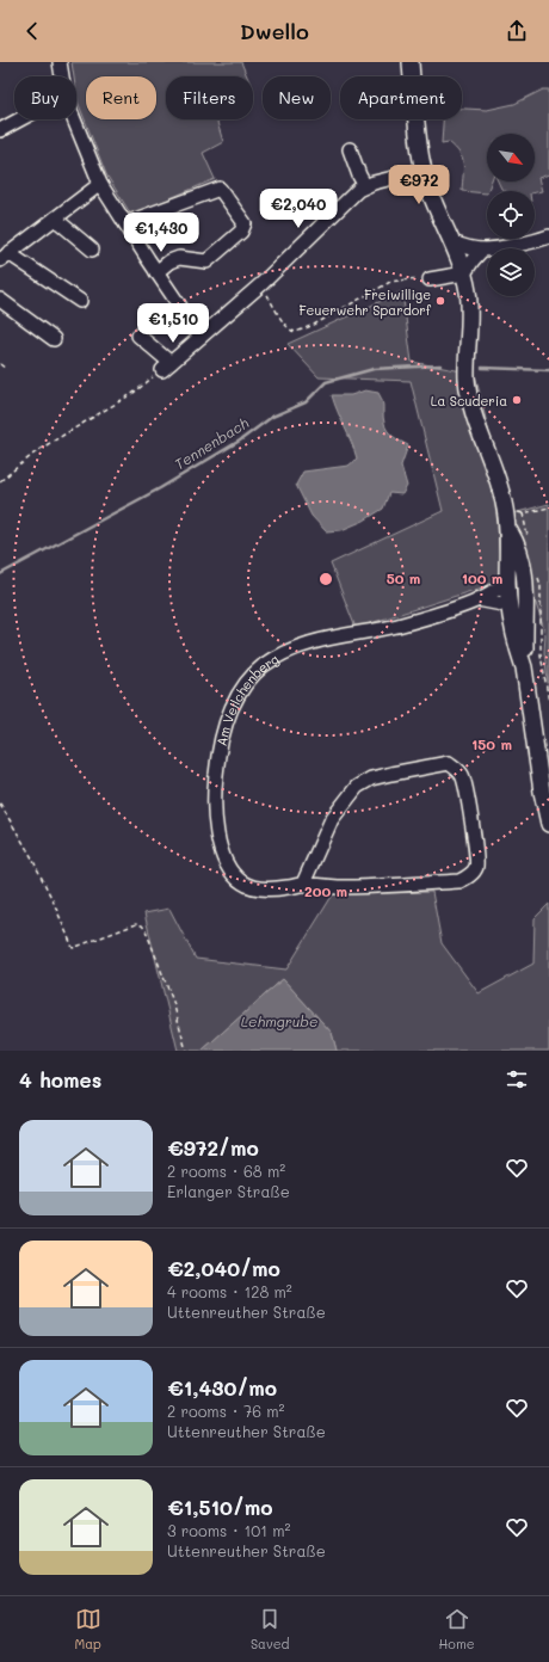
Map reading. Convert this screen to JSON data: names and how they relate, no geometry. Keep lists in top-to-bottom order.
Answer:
{
  "streets": {
    "street": ["Am Veilchenberg"]
  },
  "water": ["Tennenbach", "Lehmgrube"],
  "places": ["Freiwillige Feuerwehr Spardorf", "La Scuderia"],
  "north": "bottom right",
  "page": {
    "header": "Dwello",
    "chip": [
      "Buy",
      "Rent",
      "Filters",
      "New",
      "Apartment"
    ],
    "price": [
      "€972",
      "€2,040",
      "€1,430",
      "€1,510"
    ],
    "heading": "4 homes",
    "list": [
      {
        "name": "€972/mo",
        "note": "2 rooms · 68 m² · Erlanger Straße"
      },
      {
        "name": "€2,040/mo",
        "note": "4 rooms · 128 m² · Uttenreuther Straße"
      },
      {
        "name": "€1,430/mo",
        "note": "2 rooms · 76 m² · Uttenreuther Straße"
      },
      {
        "name": "€1,510/mo",
        "note": "3 rooms · 101 m² · Uttenreuther Straße"
      }
    ],
    "tabs": ["Map", "Saved", "Home"]
  },
  "rings": [
    "50 m",
    "100 m",
    "150 m",
    "200 m"
  ]
}
